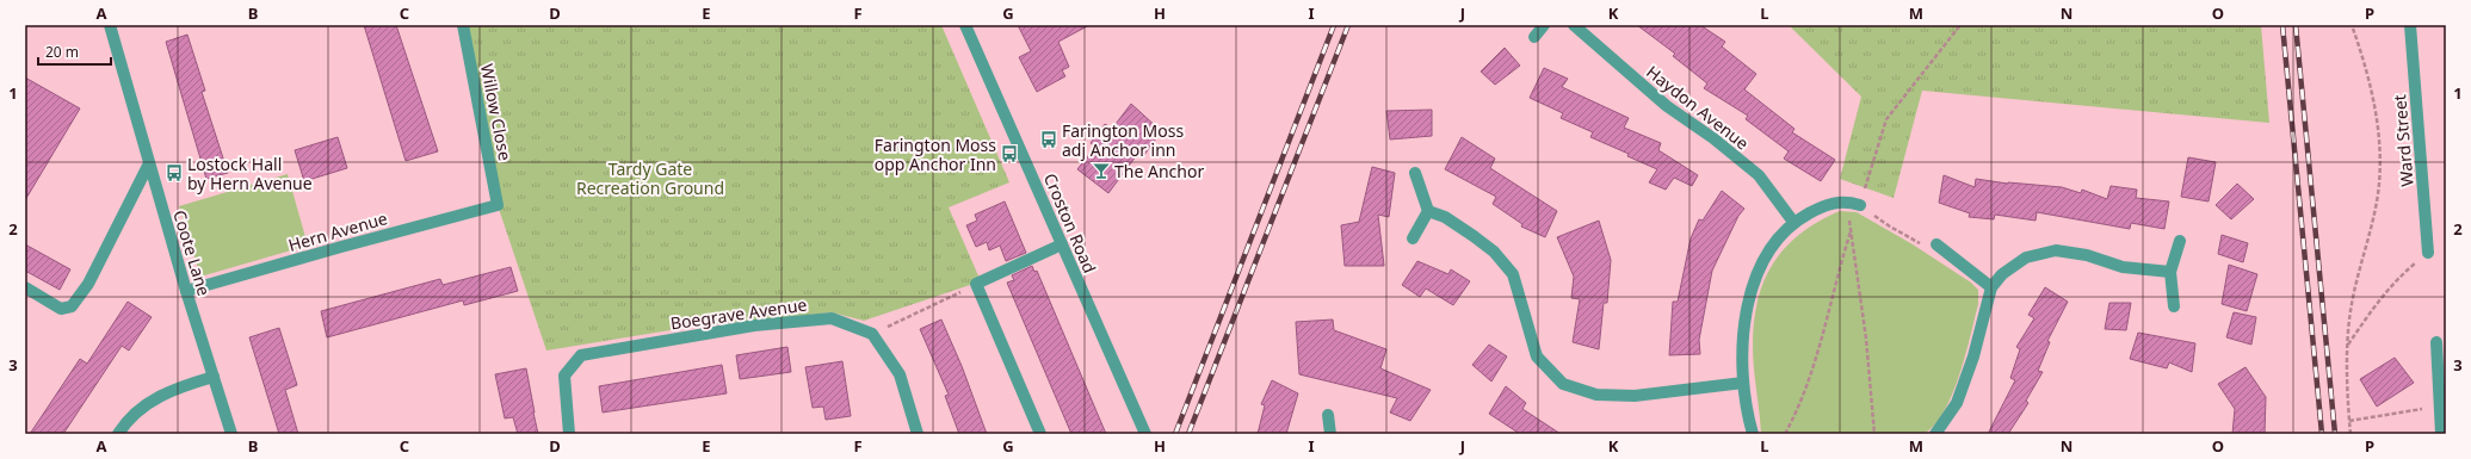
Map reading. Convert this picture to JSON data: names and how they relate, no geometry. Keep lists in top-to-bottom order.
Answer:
{
  "streets": {
    "street": [
      "Haydon Avenue",
      "Willow Close",
      "Ward Street",
      "Croston Road",
      "Hern Avenue",
      "Coote Lane",
      "Boegrave Avenue"
    ]
  },
  "crossings": [
    ["Willow Close", "Hern Avenue"],
    ["Hern Avenue", "Coote Lane"]
  ],
  "parks": ["Tardy Gate Recreation Ground"],
  "places": {
    "bus stop": ["Farington Moss adj Anchor inn", "Farington Moss opp Anchor Inn", "Lostock Hall by Hern Avenue"],
    "bar": ["The Anchor"]
  },
  "scale_bar": "20 m",
  "grid": {
    "columns": [
      "A",
      "B",
      "C",
      "D",
      "E",
      "F",
      "G",
      "H",
      "I",
      "J",
      "K",
      "L",
      "M",
      "N",
      "O",
      "P"
    ],
    "rows": ["1", "2", "3"]
  }
}
